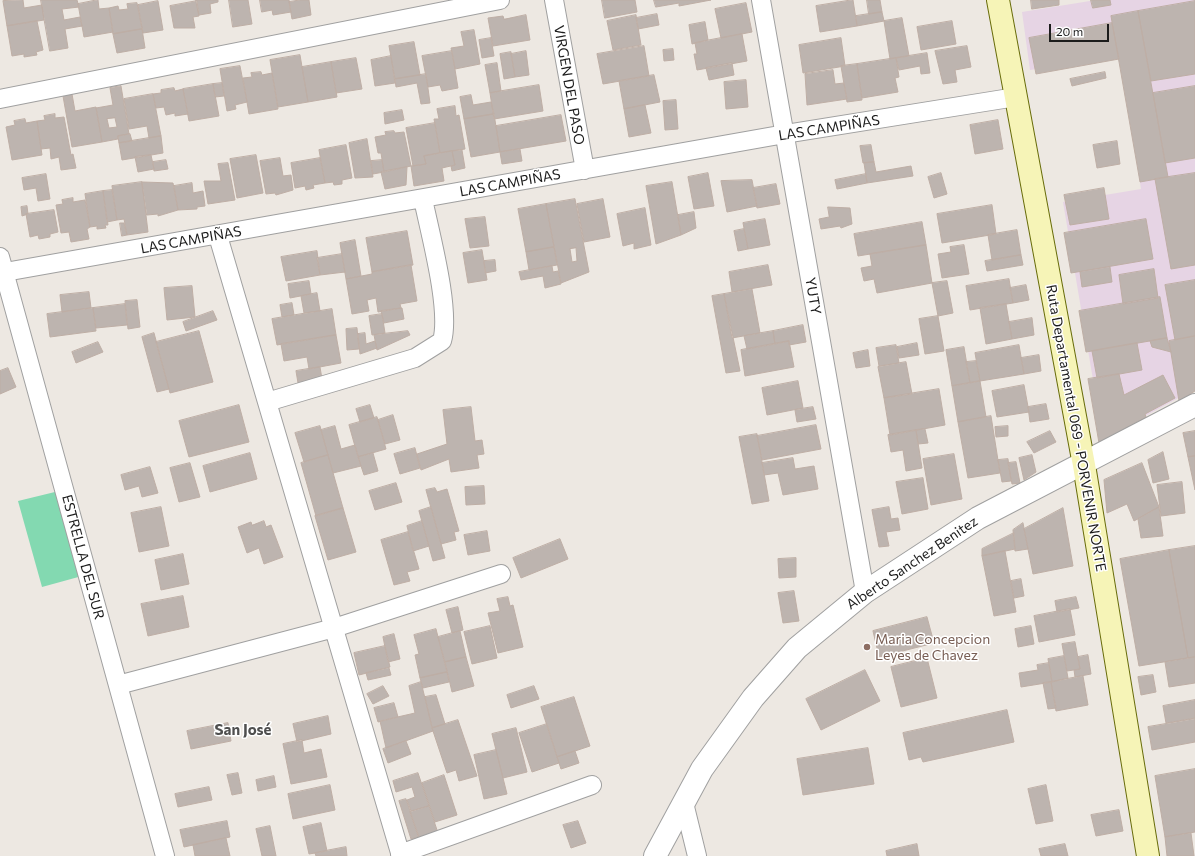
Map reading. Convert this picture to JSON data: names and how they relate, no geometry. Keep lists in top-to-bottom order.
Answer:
{
  "streets": {
    "main road": ["Ruta Departamental 069 - PORVENIR NORTE"],
    "street": [
      "VIRGEN DEL PASO",
      "LAS CAMPIÑAS",
      "YUTY",
      "ESTRELLA DEL SUR",
      "Alberto Sanchez Benitez"
    ]
  },
  "crossings": [
    ["VIRGEN DEL PASO", "LAS CAMPIÑAS"],
    ["LAS CAMPIÑAS", "YUTY"],
    ["LAS CAMPIÑAS", "Ruta Departamental 069 - PORVENIR NORTE"],
    ["LAS CAMPIÑAS", "ESTRELLA DEL SUR"],
    ["YUTY", "Alberto Sanchez Benitez"],
    ["Ruta Departamental 069 - PORVENIR NORTE", "Alberto Sanchez Benitez"]
  ],
  "districts": ["San José"],
  "places": ["Maria Concepcion Leyes de Chavez"],
  "scale_bar": "20 m"
}
